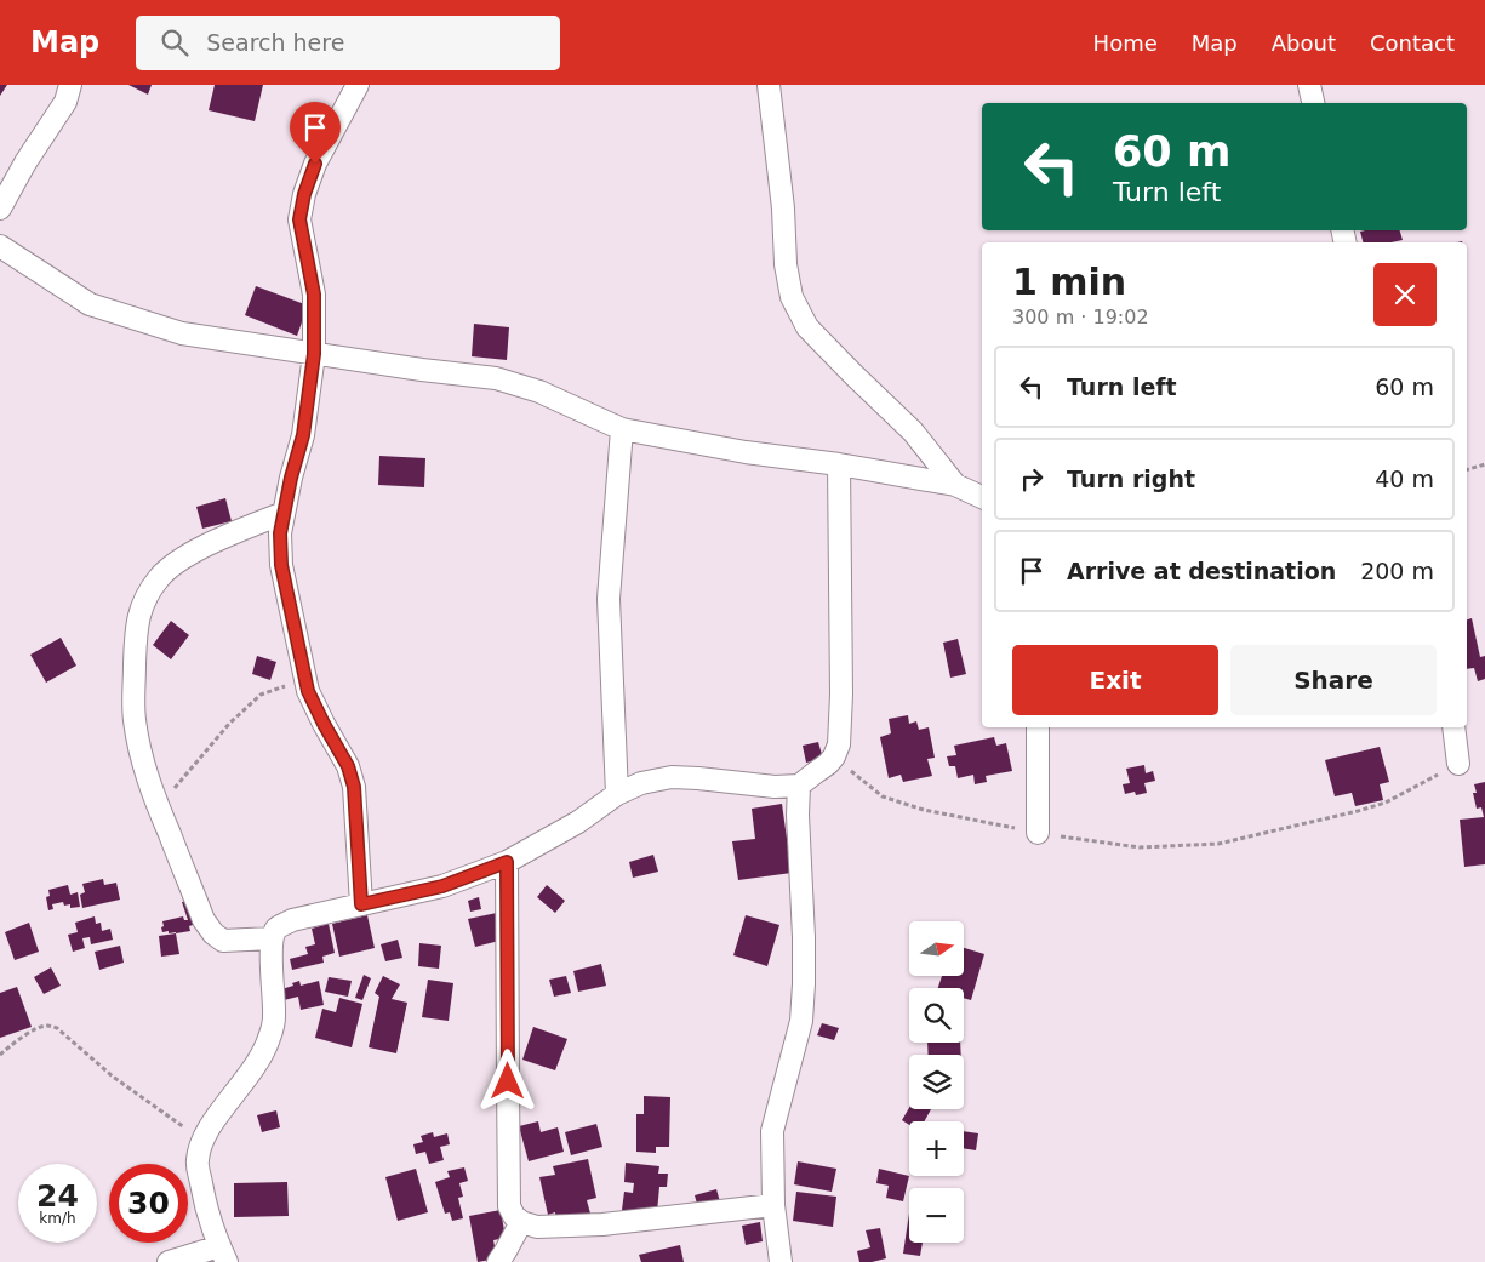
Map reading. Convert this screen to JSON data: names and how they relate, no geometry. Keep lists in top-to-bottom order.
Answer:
{
  "north": "right",
  "page": {
    "header": "Map",
    "search": "Search here",
    "nav": [
      "Home",
      "Map",
      "About",
      "Contact"
    ],
    "turn": ["60 m", "Turn left"],
    "heading": ["1 min", "300 m · 19:02"],
    "list": [
      {
        "name": "Turn left",
        "value": "60 m"
      },
      {
        "name": "Turn right",
        "value": "40 m"
      },
      {
        "name": "Arrive at destination",
        "value": "200 m"
      }
    ],
    "buttons": ["Exit", "Share"],
    "map_buttons": ["+", "−"],
    "speed": "24 km/h",
    "limit": "30"
  }
}
